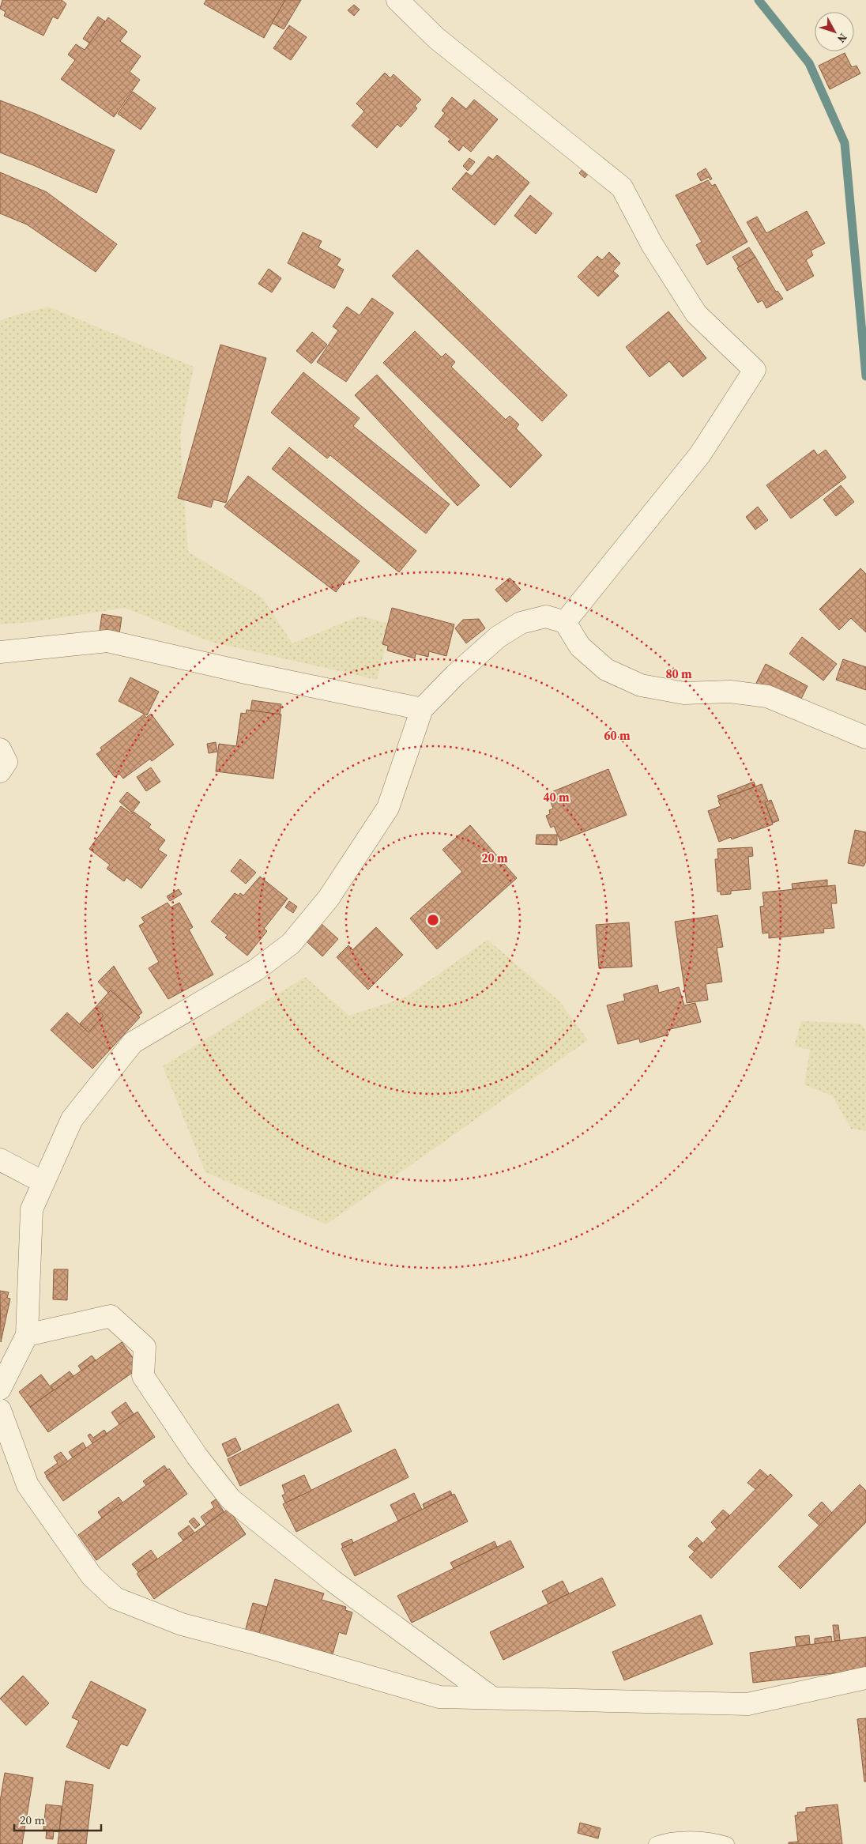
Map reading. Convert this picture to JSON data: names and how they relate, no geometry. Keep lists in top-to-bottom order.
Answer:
{
  "scale_bar": "20 m",
  "north": "bottom right",
  "rings": [
    "80 m",
    "60 m",
    "40 m",
    "20 m"
  ]
}
